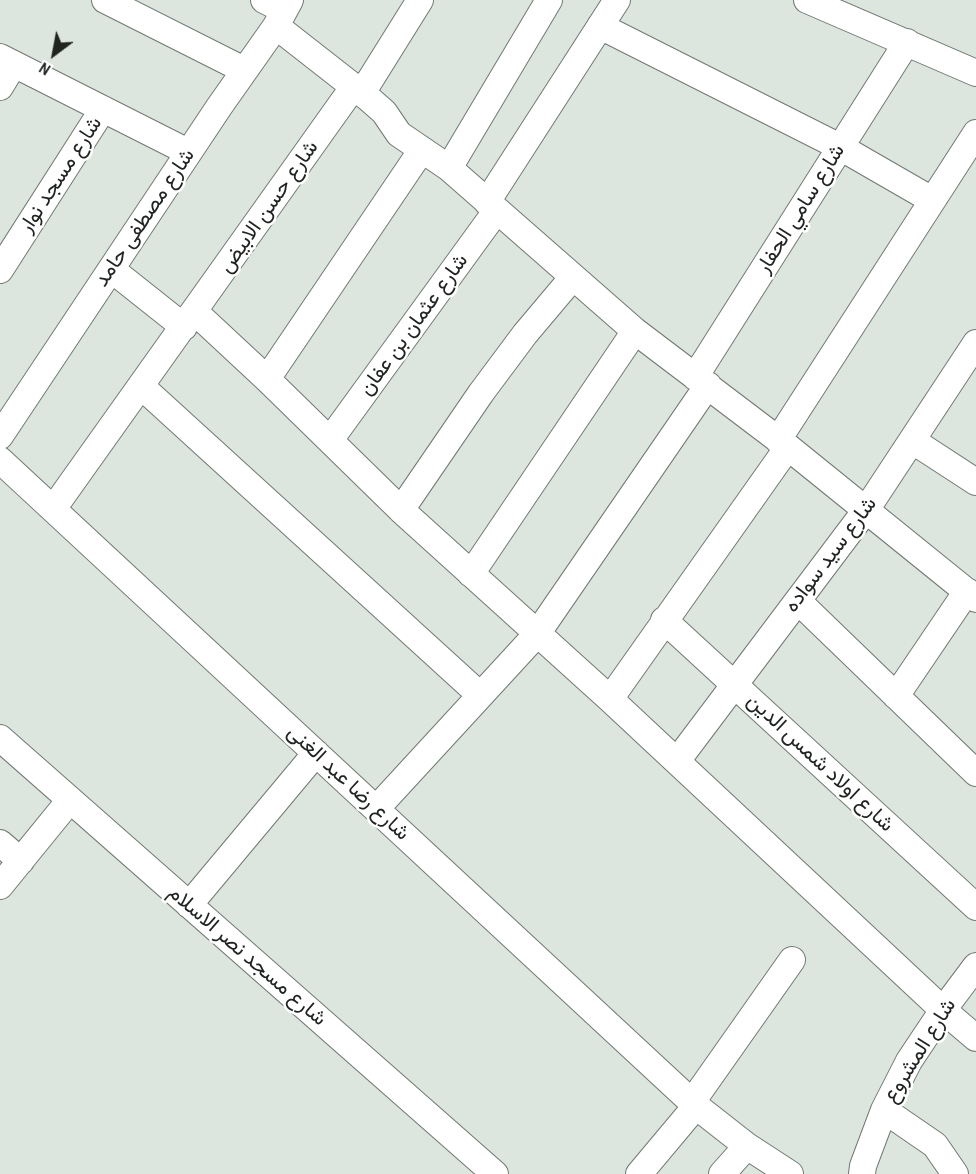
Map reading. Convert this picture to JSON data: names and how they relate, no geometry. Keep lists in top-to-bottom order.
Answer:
{
  "streets": {
    "street": [
      "شارع مسجد نوار",
      "شارع حسن الابيض",
      "شارع سامي الحفار",
      "شارع مصطفى حامد",
      "شارع عثمان بن عفان",
      "شارع سيد سواده",
      "شارع اولاد شمس الدين",
      "شارع رضا عبد الغنى",
      "شارع مسجد نصر الاسلام",
      "شارع المشروع"
    ]
  },
  "crossings": [
    ["شارع حسن الابيض", "شارع رضا عبد الغنى"],
    ["شارع سامي الحفار", "شارع رضا عبد الغنى"],
    ["شارع سيد سواده", "شارع اولاد شمس الدين"]
  ],
  "north": "bottom left"
}
